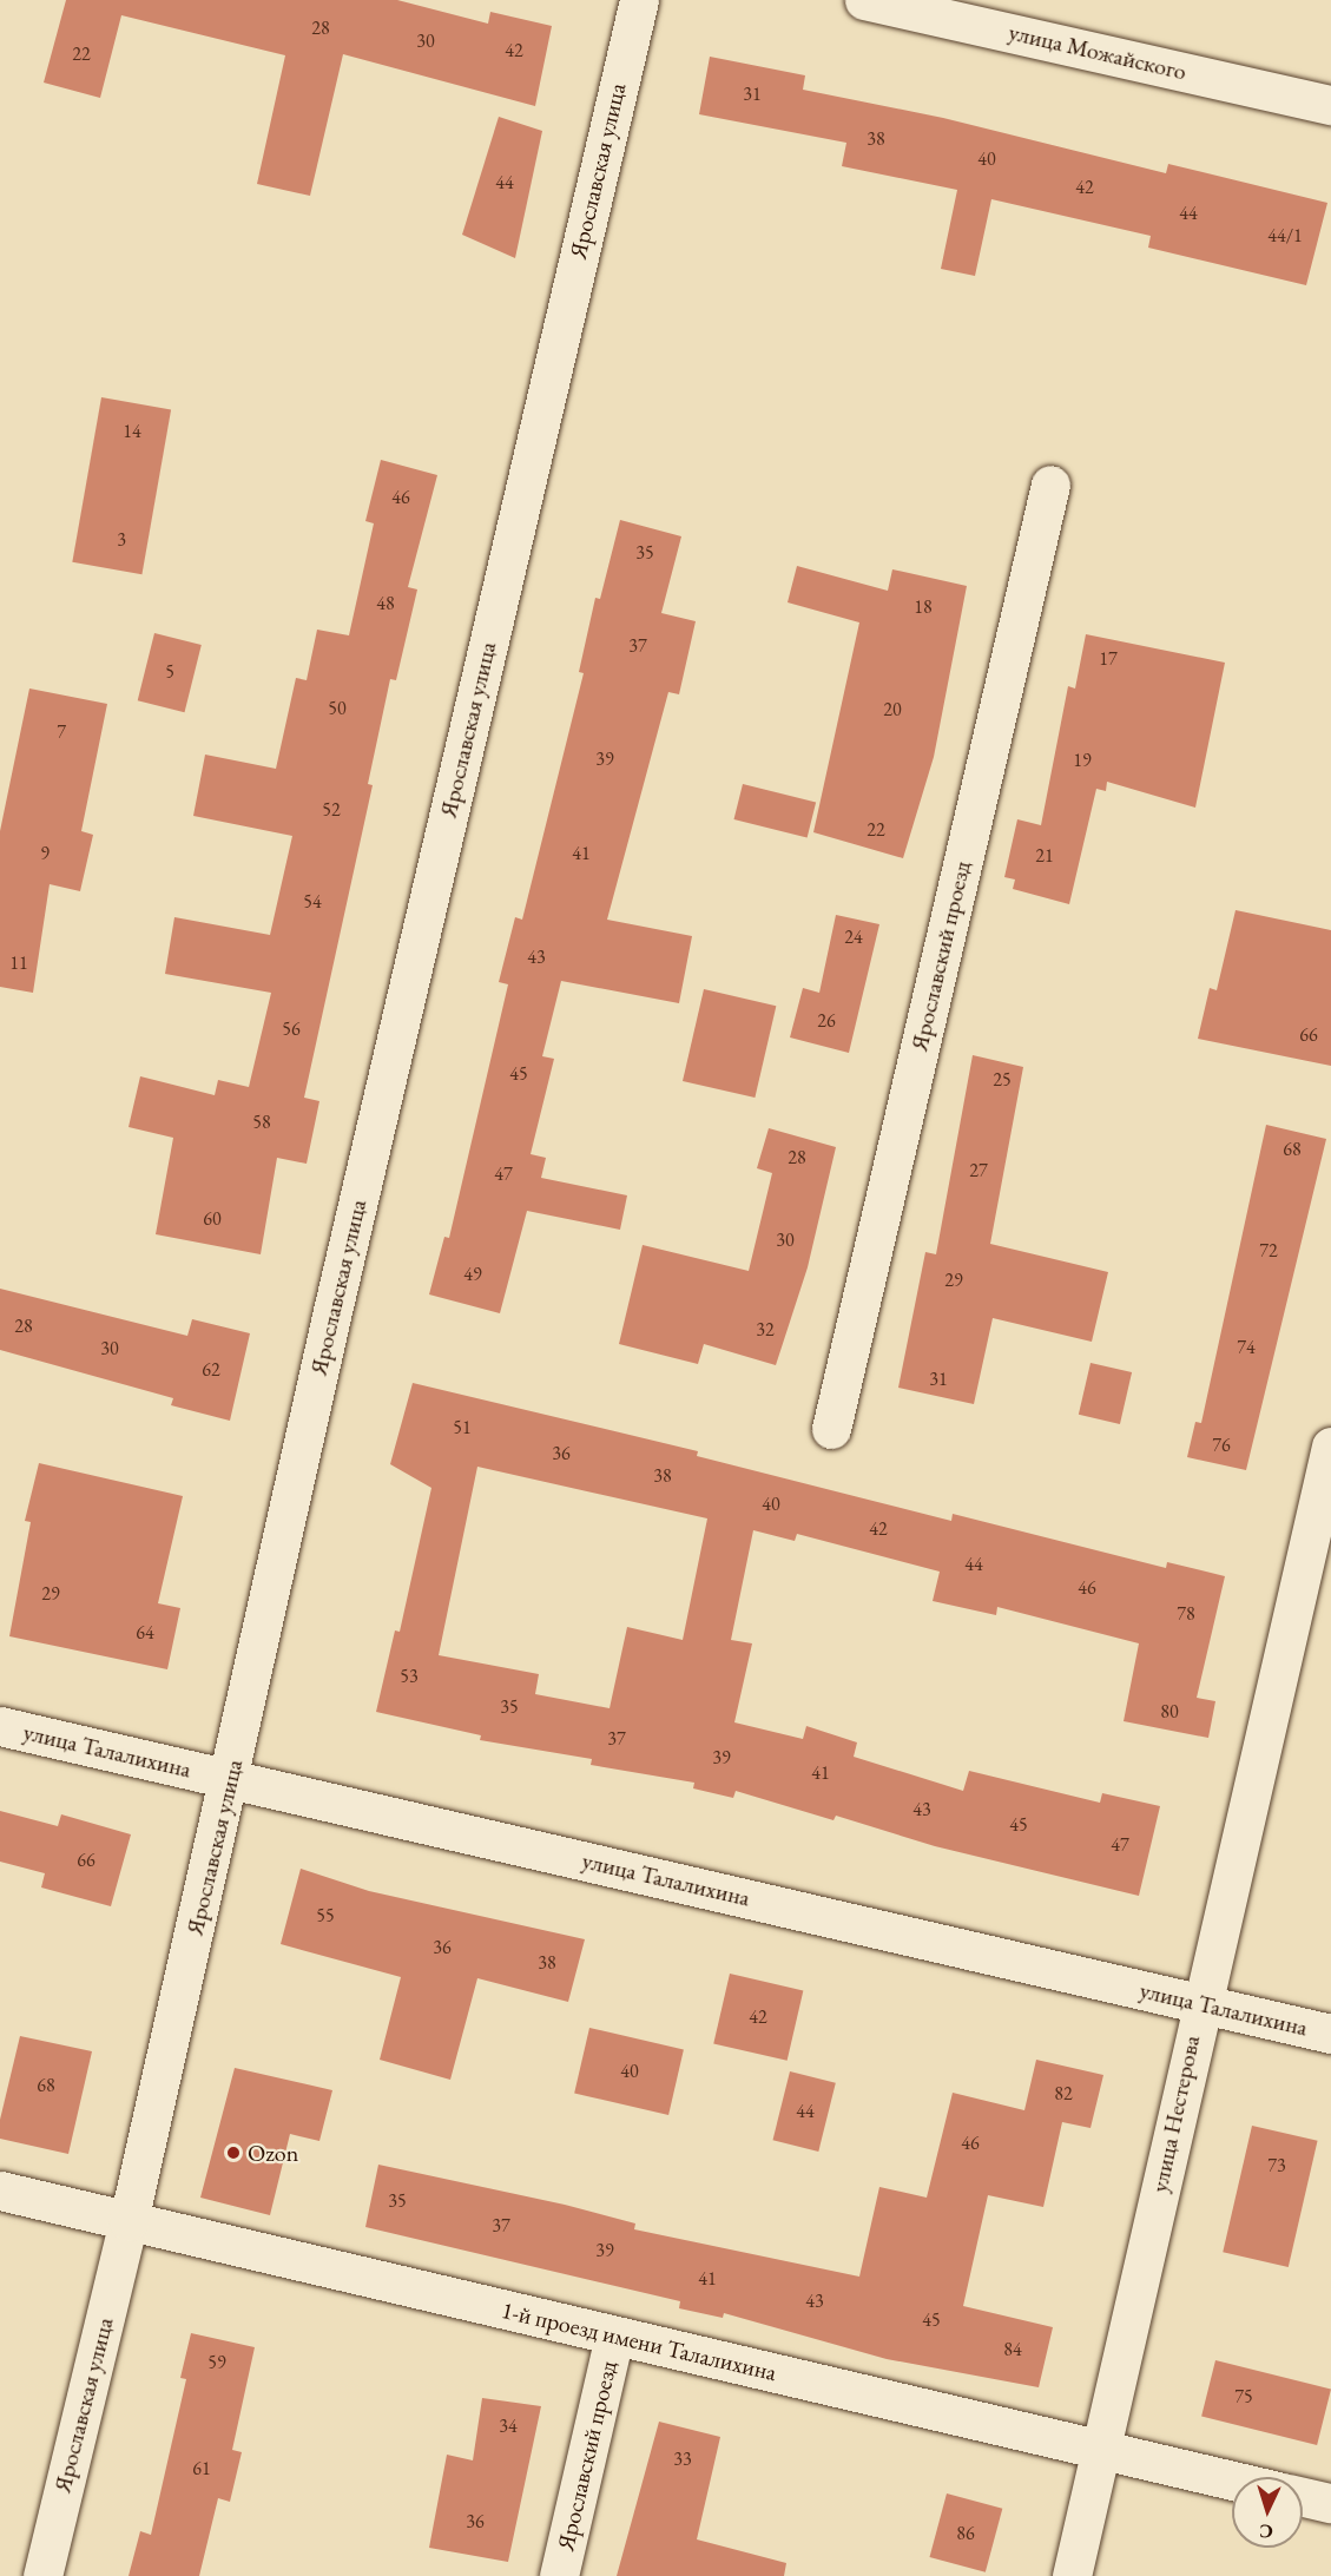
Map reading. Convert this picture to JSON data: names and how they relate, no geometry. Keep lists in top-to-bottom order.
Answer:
{
  "streets": {
    "street": [
      "улица Можайского",
      "Ярославская улица",
      "Ярославский проезд",
      "улица Талалихина",
      "улица Нестерова",
      "1-й проезд имени Талалихина"
    ]
  },
  "crossings": [
    ["Ярославская улица", "улица Талалихина"],
    ["Ярославская улица", "1-й проезд имени Талалихина"],
    ["Ярославский проезд", "1-й проезд имени Талалихина"],
    ["улица Талалихина", "улица Нестерова"],
    ["улица Нестерова", "1-й проезд имени Талалихина"]
  ],
  "places": ["Ozon"],
  "house_numbers": [
    "28",
    "30",
    "42",
    "22",
    "31",
    "38",
    "40",
    "44",
    "42",
    "44",
    "44/1",
    "14",
    "46",
    "3",
    "35",
    "48",
    "18",
    "37",
    "17",
    "5",
    "50",
    "20",
    "7",
    "39",
    "19",
    "52",
    "22",
    "9",
    "41",
    "21",
    "54",
    "24",
    "43",
    "11",
    "26",
    "56",
    "66",
    "45",
    "25",
    "58",
    "68",
    "28",
    "27",
    "47",
    "60",
    "30",
    "72",
    "49",
    "29",
    "28",
    "32",
    "74",
    "30",
    "62",
    "31",
    "51",
    "76",
    "36",
    "38",
    "40",
    "42",
    "44",
    "46",
    "29",
    "78",
    "64",
    "53",
    "35",
    "80",
    "37",
    "39",
    "41",
    "43",
    "45",
    "47",
    "66",
    "55",
    "36",
    "38",
    "42",
    "40",
    "68",
    "82",
    "44",
    "46",
    "73",
    "35",
    "37",
    "39",
    "41",
    "43",
    "45",
    "84",
    "59",
    "75",
    "34",
    "33",
    "61",
    "36",
    "86"
  ],
  "north": "bottom"
}
